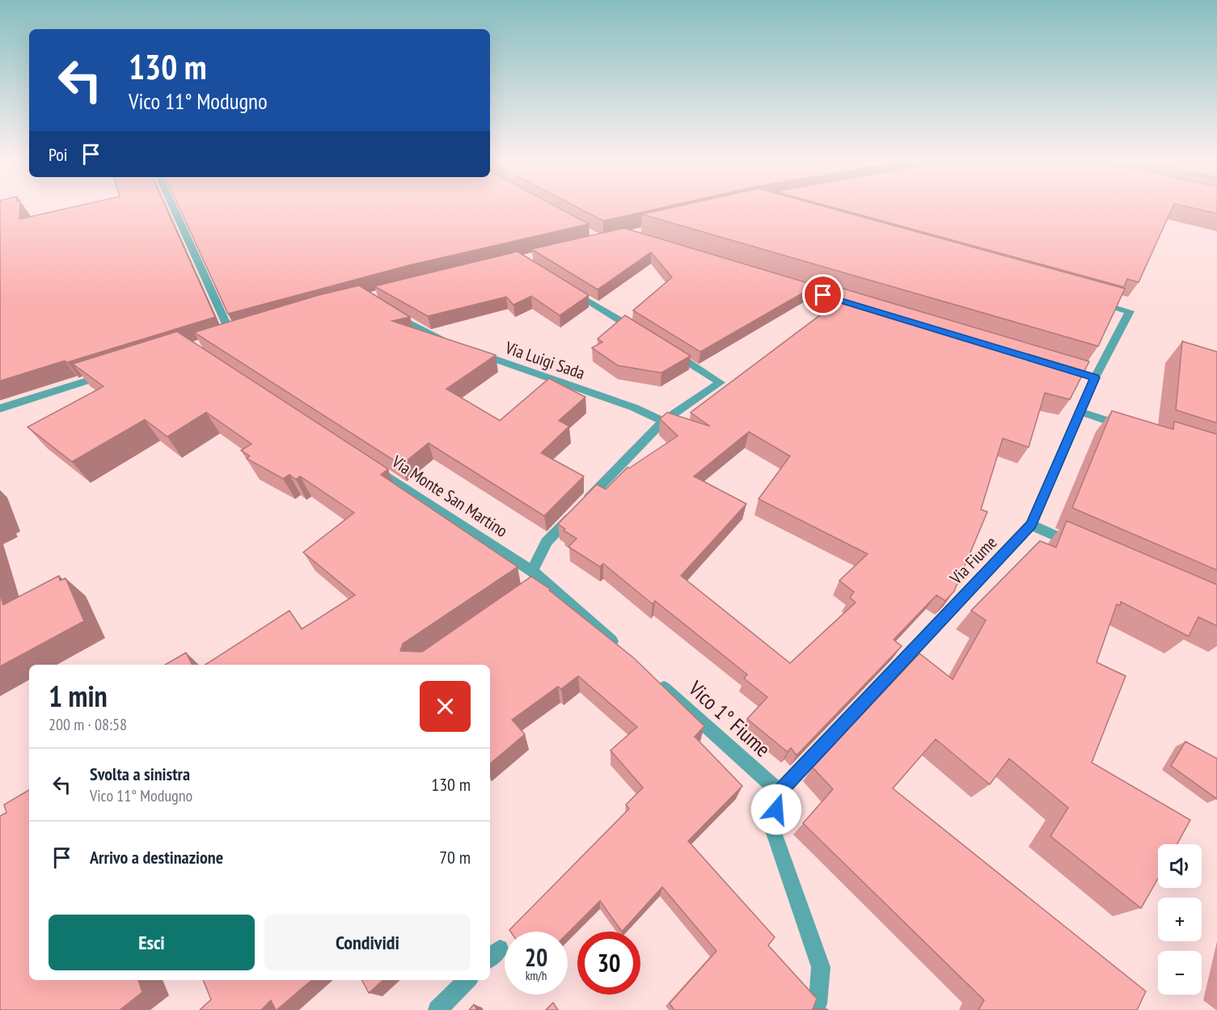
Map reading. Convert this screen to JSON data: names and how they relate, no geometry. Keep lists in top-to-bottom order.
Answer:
{
  "streets": {
    "street": [
      "Via Luigi Sada",
      "Via Monte San Martino",
      "Via Fiume",
      "Vico 1° Fiume"
    ]
  },
  "crossings": [
    ["Via Fiume", "Vico 1° Fiume"]
  ],
  "page": {
    "turn": ["130 m", "Vico 11° Modugno"],
    "then": "Poi",
    "heading": ["1 min", "200 m · 08:58"],
    "list": [
      {
        "name": "Svolta a sinistra",
        "note": "Vico 11° Modugno",
        "value": "130 m"
      },
      {
        "name": "Arrivo a destinazione",
        "value": "70 m"
      }
    ],
    "map_buttons": ["+", "−"],
    "buttons": ["Esci", "Condividi"],
    "speed": "20 km/h",
    "limit": "30"
  }
}
